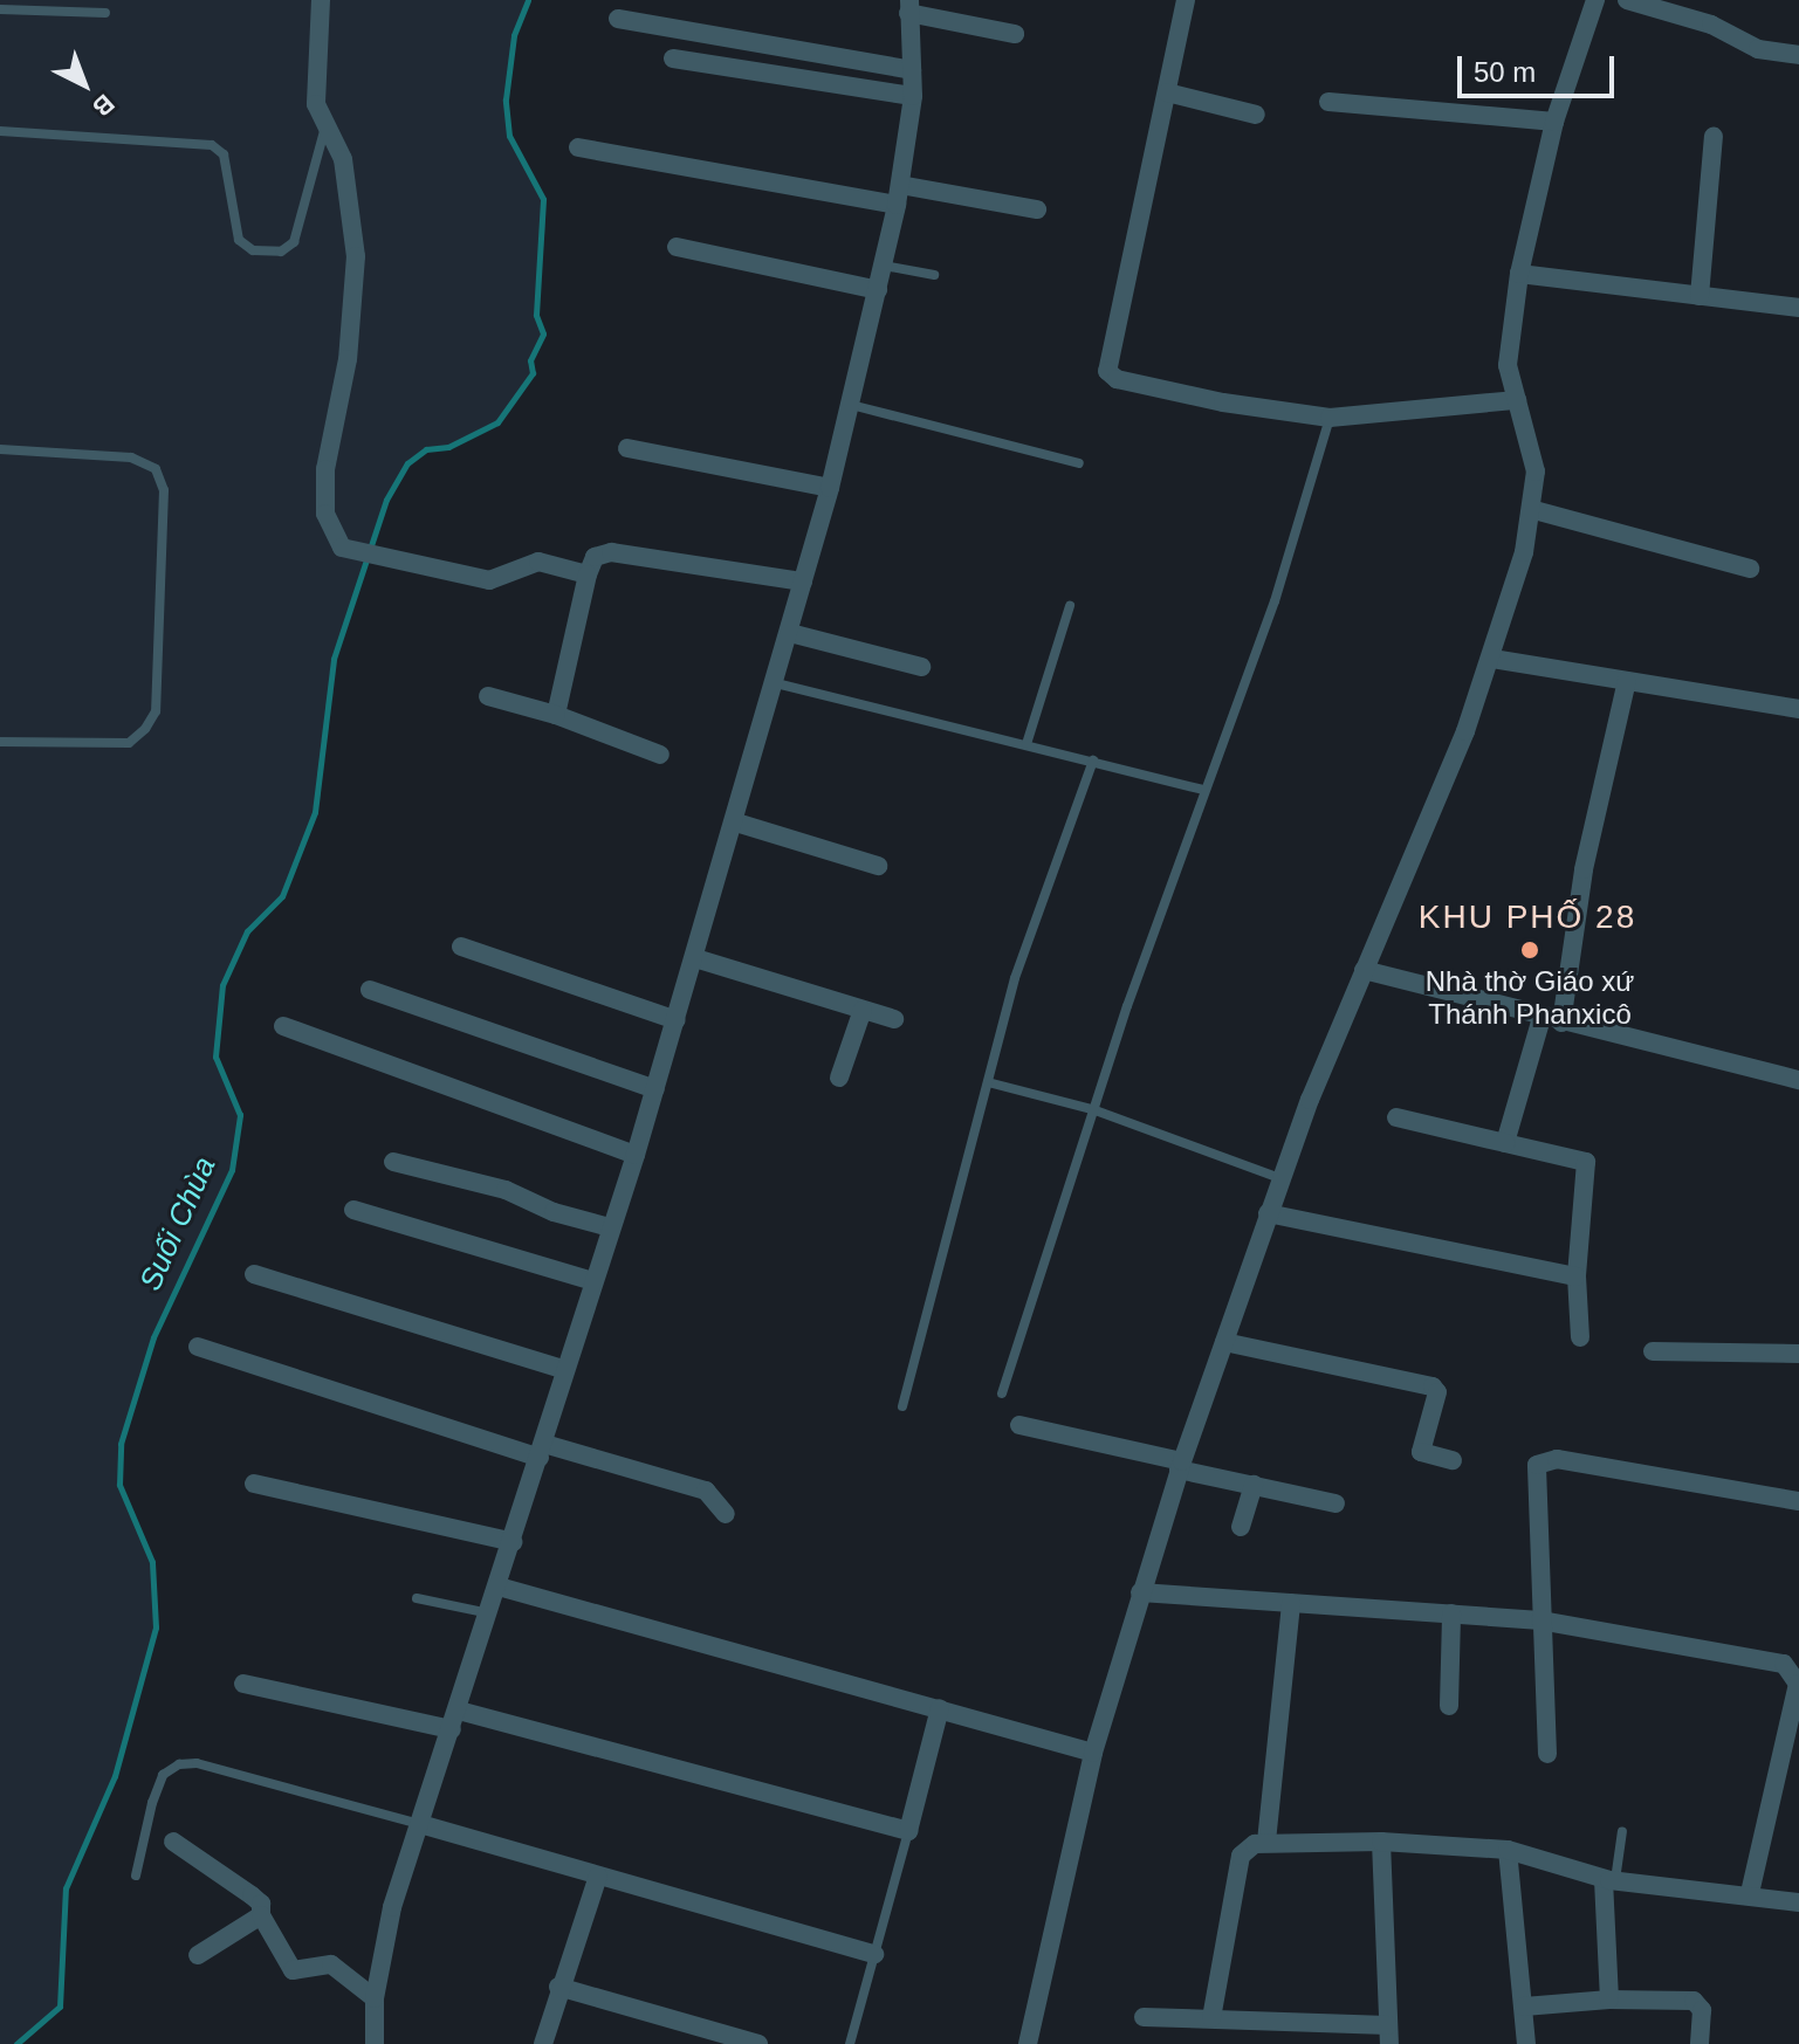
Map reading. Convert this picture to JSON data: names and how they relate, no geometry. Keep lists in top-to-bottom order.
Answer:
{
  "districts": ["KHU PHỐ 28"],
  "water": ["Suối Chùa"],
  "places": ["Nhà thờ Giáo xứ Thánh Phanxicô"],
  "scale_bar": "50 m",
  "north": "bottom right"
}
